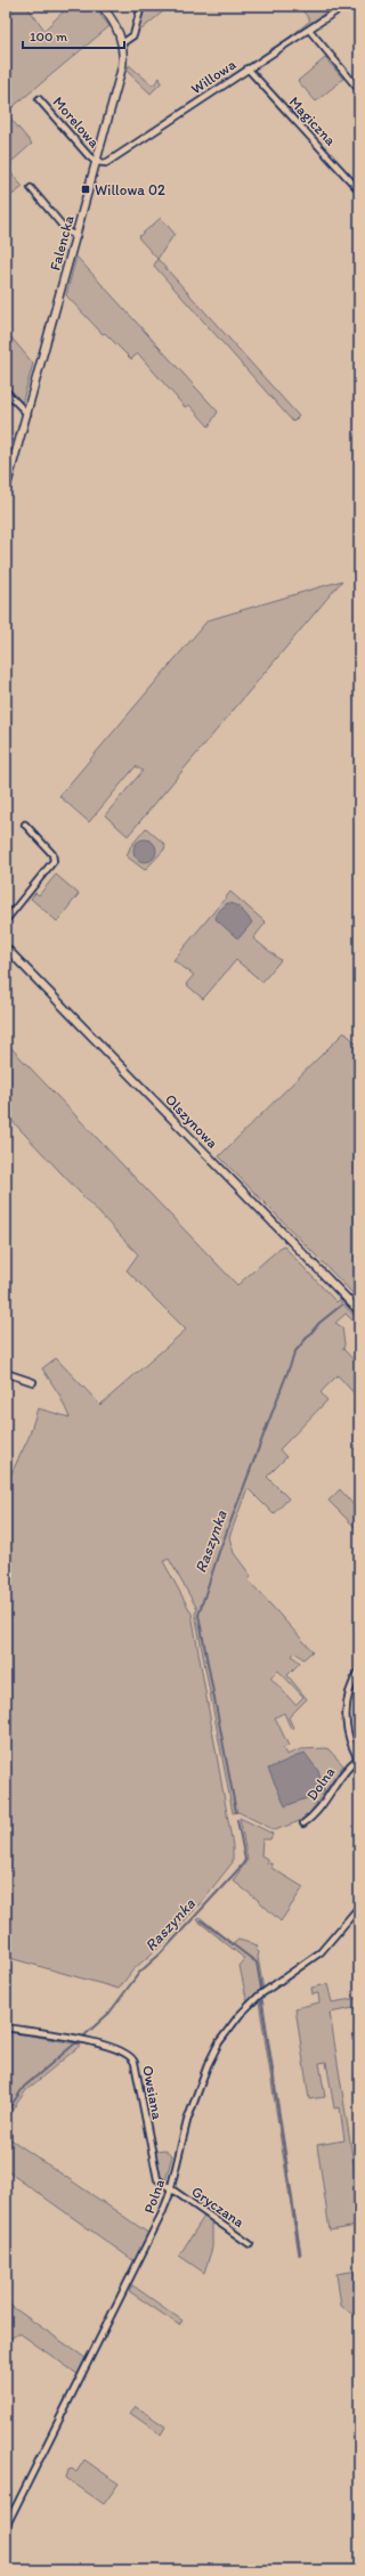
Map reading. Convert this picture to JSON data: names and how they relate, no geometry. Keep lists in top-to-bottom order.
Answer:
{
  "streets": {
    "street": [
      "Willowa",
      "Magiczna",
      "Morelowa",
      "Falencka",
      "Olszynowa",
      "Dolna",
      "Owsiana",
      "Polna",
      "Gryczana"
    ]
  },
  "crossings": [
    ["Willowa", "Magiczna"],
    ["Willowa", "Morelowa"],
    ["Willowa", "Falencka"],
    ["Morelowa", "Falencka"],
    ["Owsiana", "Polna"],
    ["Owsiana", "Gryczana"],
    ["Polna", "Gryczana"]
  ],
  "water": ["Raszynka"],
  "places": {
    "transit": ["Willowa 02"]
  },
  "scale_bar": "100 m"
}
